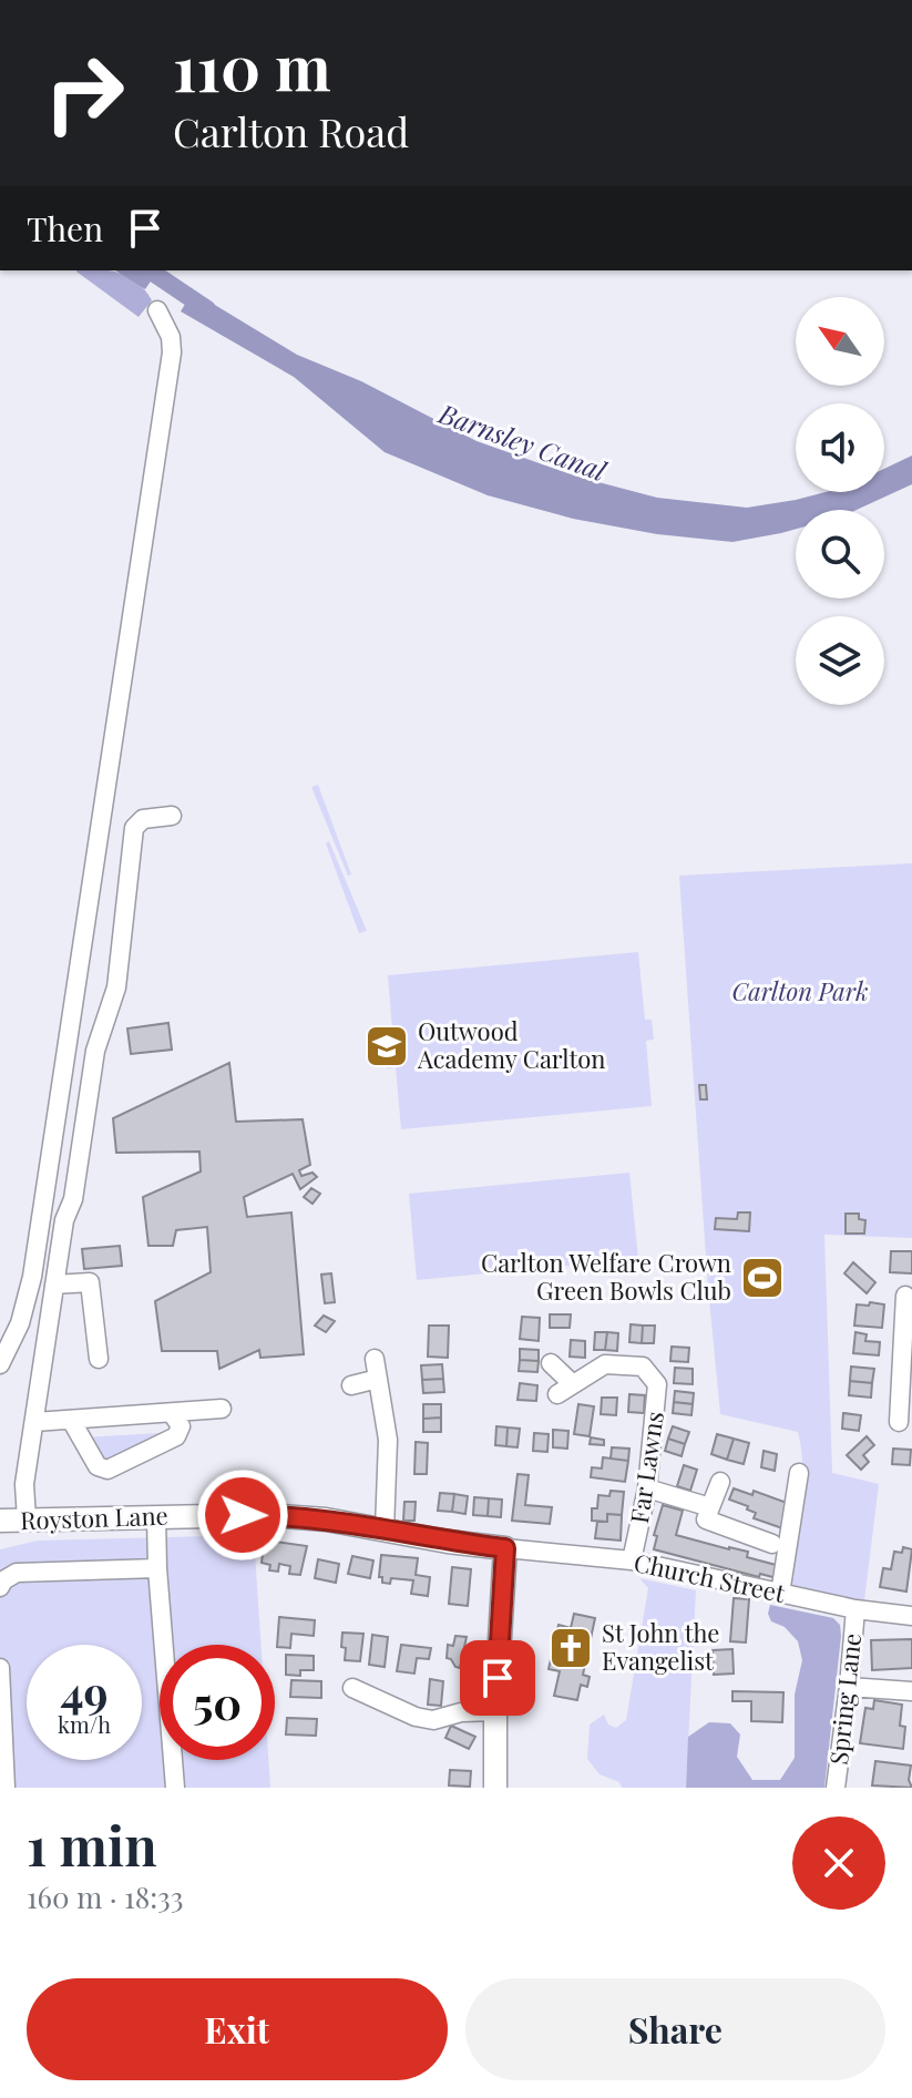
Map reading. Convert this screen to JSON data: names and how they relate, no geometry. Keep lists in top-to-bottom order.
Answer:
{
  "streets": {
    "main road": ["Royston Lane"],
    "street": ["Far Lawns", "Church Street", "Spring Lane"]
  },
  "crossings": [
    ["Far Lawns", "Church Street"],
    ["Royston Lane", "Church Street"],
    ["Church Street", "Spring Lane"]
  ],
  "water": ["Barnsley Canal"],
  "parks": ["Carlton Park"],
  "places": {
    "school or university": ["Outwood Academy Carlton"],
    "sports": ["Carlton Welfare Crown Green Bowls Club"],
    "church": ["St John the Evangelist"]
  },
  "north": "top left",
  "page": {
    "turn": ["110 m", "Carlton Road"],
    "then": "Then",
    "speed": "49 km/h",
    "limit": "50",
    "heading": ["1 min", "160 m · 18:33"],
    "buttons": ["Exit", "Share"]
  }
}
